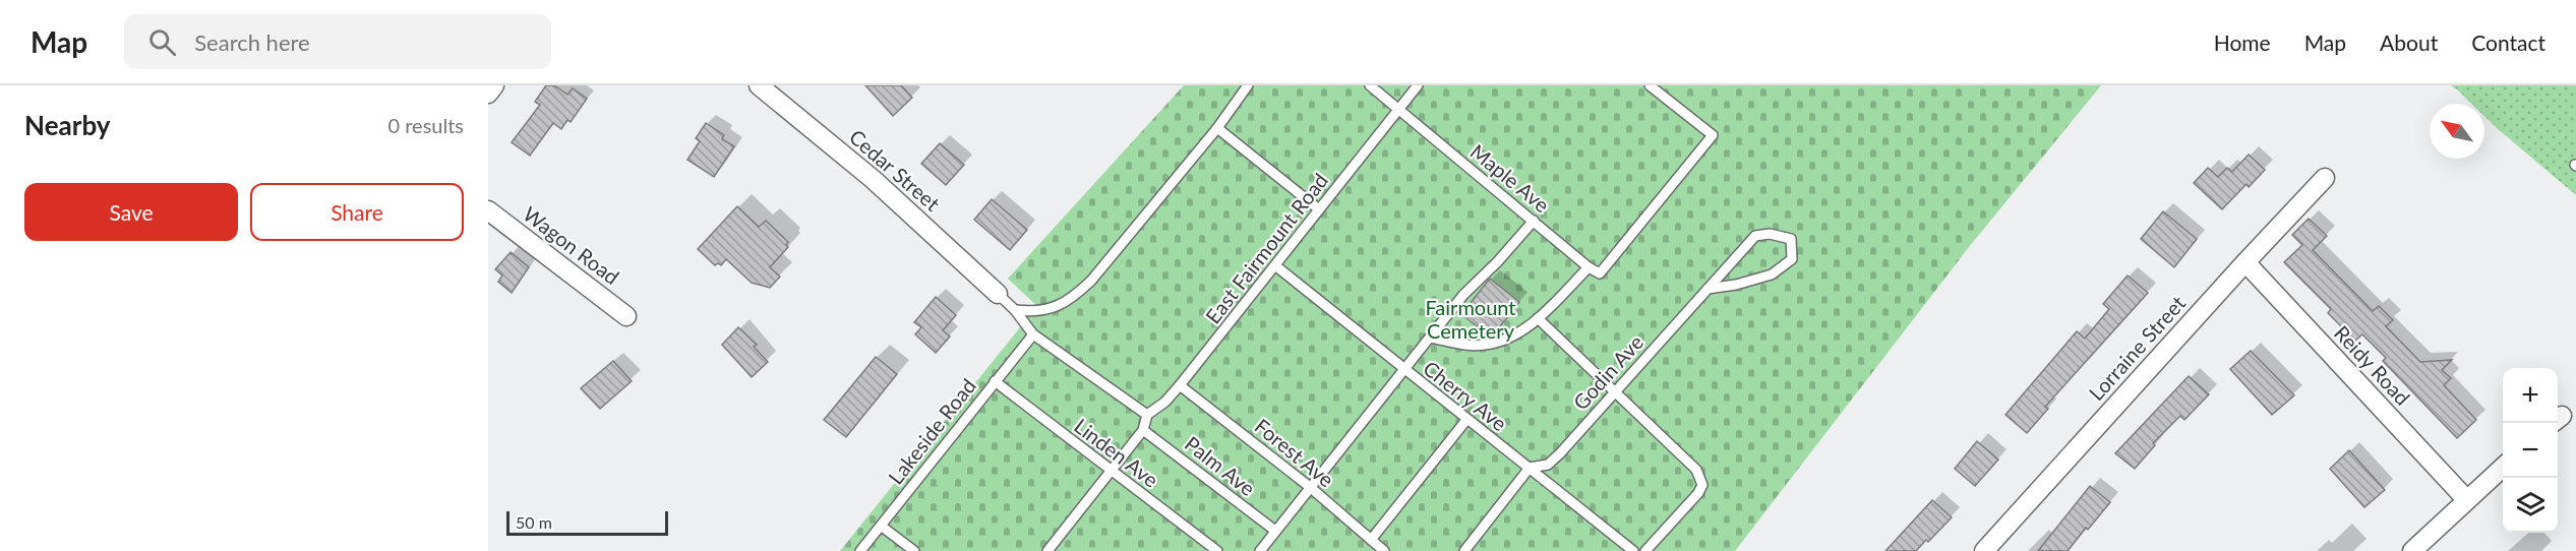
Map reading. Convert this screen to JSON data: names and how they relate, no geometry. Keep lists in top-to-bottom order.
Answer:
{
  "streets": {
    "street": [
      "Cedar Street",
      "Wagon Road",
      "Lorraine Street",
      "Reidy Road"
    ],
    "lane": [
      "Maple Ave",
      "East Fairmount Road",
      "Godin Ave",
      "Cherry Ave",
      "Lakeside Road",
      "Linden Ave",
      "Forest Ave",
      "Palm Ave"
    ]
  },
  "crossings": [
    ["Maple Ave", "East Fairmount Road"],
    ["East Fairmount Road", "Cherry Ave"],
    ["East Fairmount Road", "Forest Ave"],
    ["Lorraine Street", "Reidy Road"],
    ["Godin Ave", "Cherry Ave"],
    ["Lakeside Road", "Linden Ave"]
  ],
  "parks": ["Fairmount Cemetery"],
  "scale_bar": "50 m",
  "north": "top left",
  "page": {
    "header": "Map",
    "search": "Search here",
    "nav": [
      "Home",
      "Map",
      "About",
      "Contact"
    ],
    "heading": ["Nearby", "0 results"],
    "buttons": ["Save", "Share"],
    "map_buttons": ["+", "−"],
    "scale": "50 m"
  }
}
